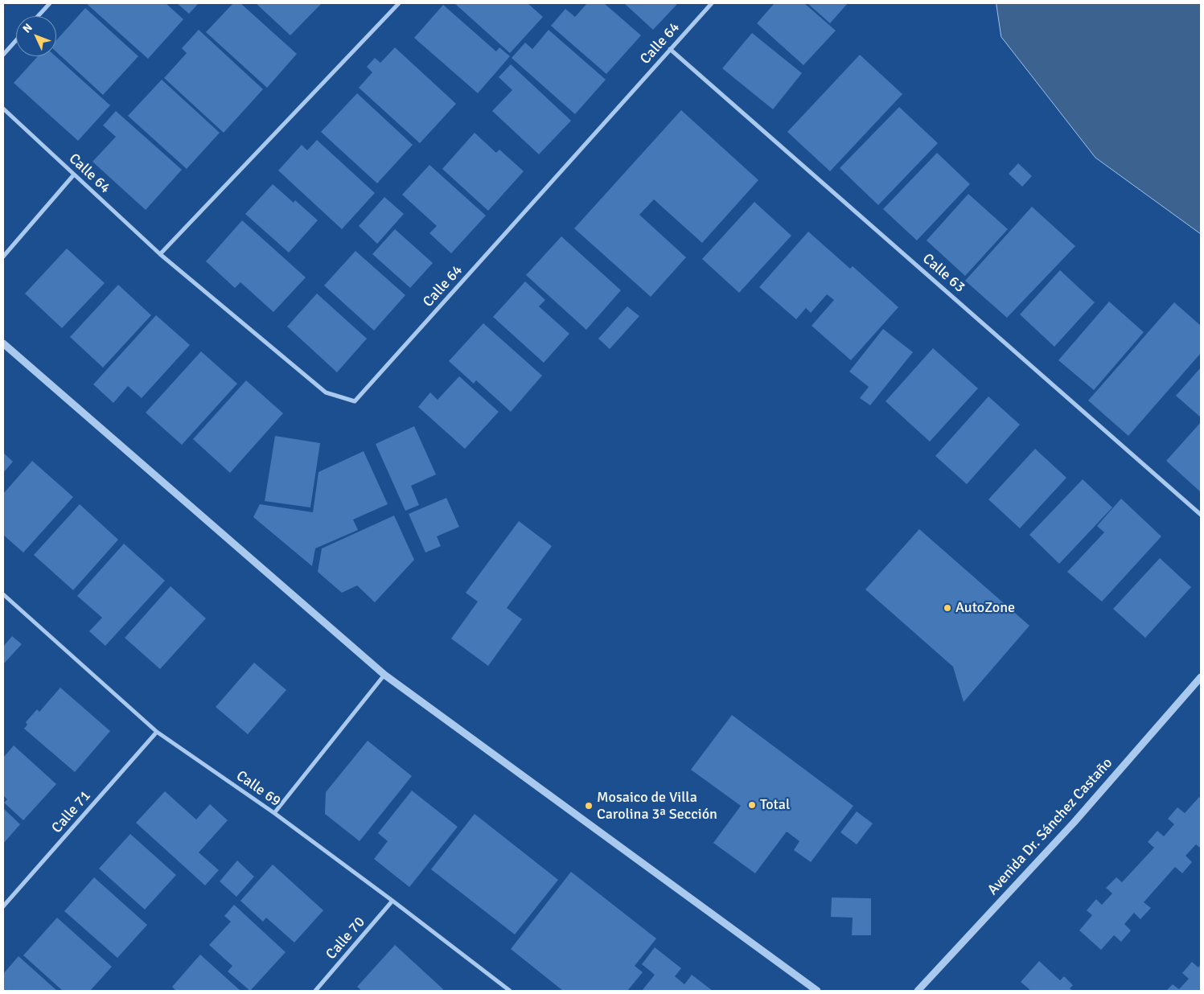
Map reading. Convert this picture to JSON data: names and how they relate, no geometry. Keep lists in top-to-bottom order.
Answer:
{
  "streets": {
    "street": [
      "Calle 64",
      "Calle 63",
      "Calle 69",
      "Calle 71",
      "Avenida Dr. Sánchez Castaño",
      "Calle 70"
    ]
  },
  "crossings": [
    ["Calle 64", "Calle 63"],
    ["Calle 69", "Calle 71"],
    ["Calle 69", "Calle 70"]
  ],
  "places": ["AutoZone", "Total", "Mosaico de Villa Carolina 3ª Sección"],
  "north": "top left"
}
